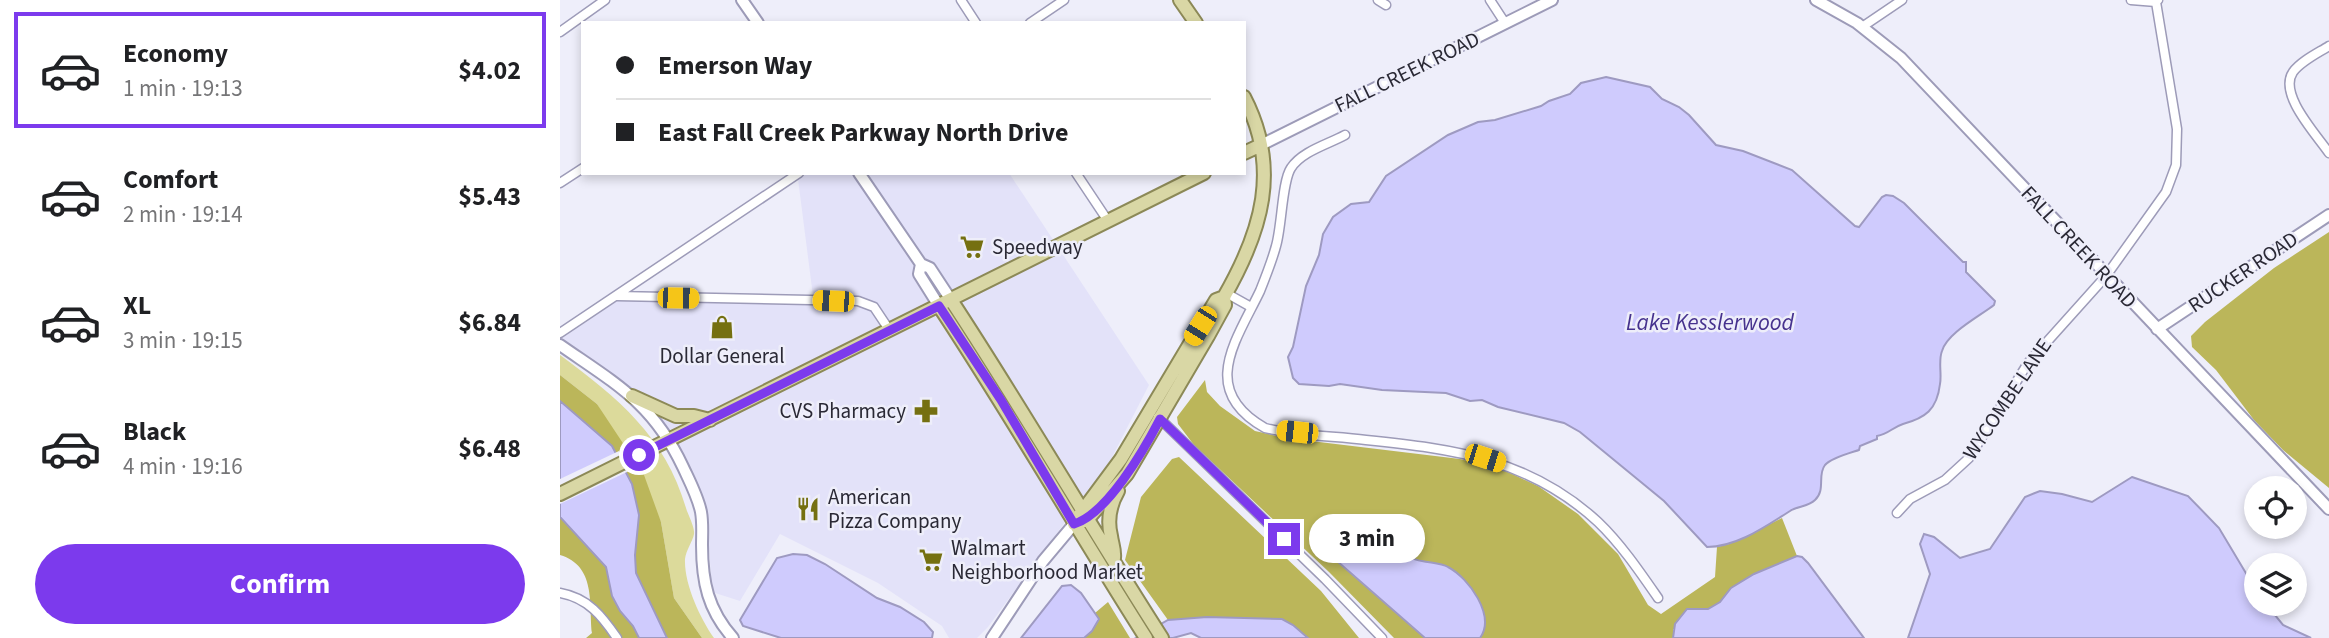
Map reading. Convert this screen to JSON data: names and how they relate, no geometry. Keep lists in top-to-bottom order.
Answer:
{
  "streets": {
    "main road": ["FALL CREEK ROAD", "RUCKER ROAD"],
    "street": ["WYCOMBE LANE"]
  },
  "crossings": [
    ["FALL CREEK ROAD", "RUCKER ROAD"],
    ["FALL CREEK ROAD", "WYCOMBE LANE"]
  ],
  "water": ["Lake Kesslerwood"],
  "places": {
    "supermarket": ["Speedway", "Walmart Neighborhood Market"],
    "shop": ["Dollar General"],
    "pharmacy": ["CVS Pharmacy"],
    "restaurant": ["American Pizza Company"]
  },
  "page": {
    "list": [
      {
        "name": "Economy",
        "note": "1 min · 19:13",
        "value": "$4.02"
      },
      {
        "name": "Comfort",
        "note": "2 min · 19:14",
        "value": "$5.43"
      },
      {
        "name": "XL",
        "note": "3 min · 19:15",
        "value": "$6.84"
      },
      {
        "name": "Black",
        "note": "4 min · 19:16",
        "value": "$6.48"
      }
    ],
    "banner": ["Emerson Way", "East Fall Creek Parkway North Drive"],
    "bubble": "3 min",
    "buttons": "Confirm"
  }
}
